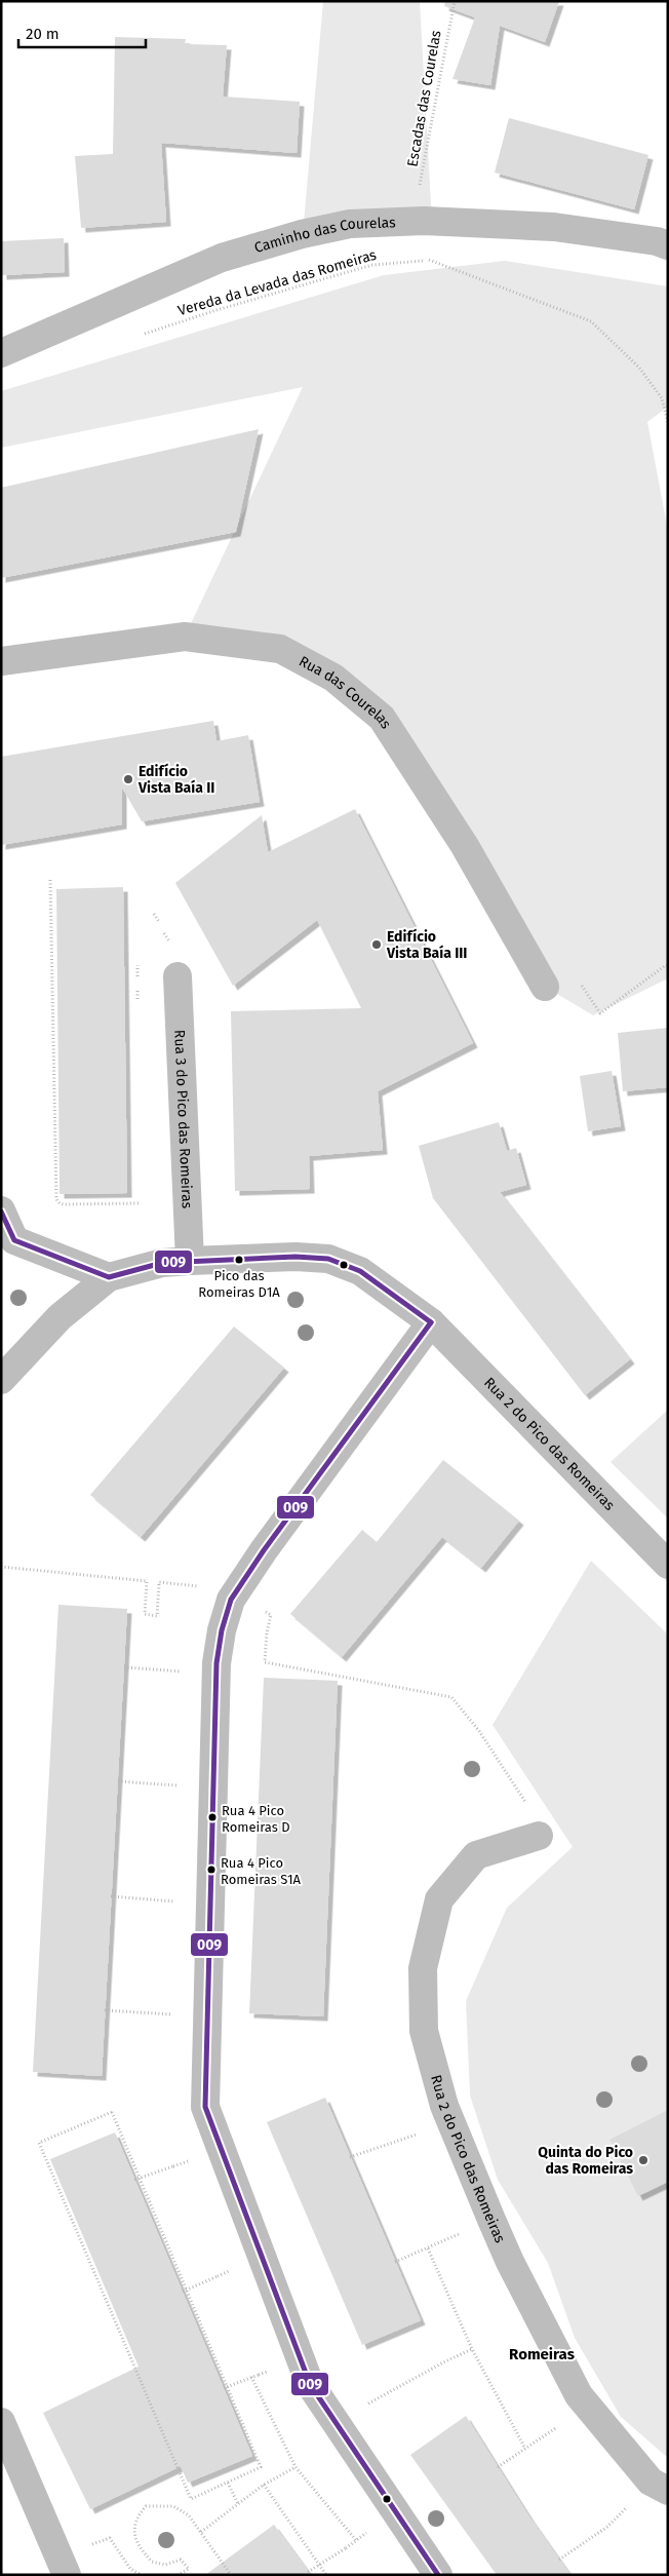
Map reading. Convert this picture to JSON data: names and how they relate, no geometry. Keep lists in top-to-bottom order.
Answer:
{
  "streets": {
    "street": [
      "Caminho das Courelas",
      "Rua das Courelas",
      "Rua 3 do Pico das Romeiras",
      "Rua 2 do Pico das Romeiras"
    ],
    "path": ["Escadas das Courelas", "Vereda da Levada das Romeiras"]
  },
  "crossings": [
    ["Rua 3 do Pico das Romeiras", "Rua 2 do Pico das Romeiras"]
  ],
  "districts": ["Romeiras"],
  "places": [
    "Edifício Vista Baía II",
    "Edifício Vista Baía III",
    "Pico das Romeiras D1A",
    "Rua 4 Pico Romeiras D",
    "Rua 4 Pico Romeiras S1A",
    "Quinta do Pico das Romeiras"
  ],
  "lines": ["transit line 009"],
  "scale_bar": "20 m"
}
